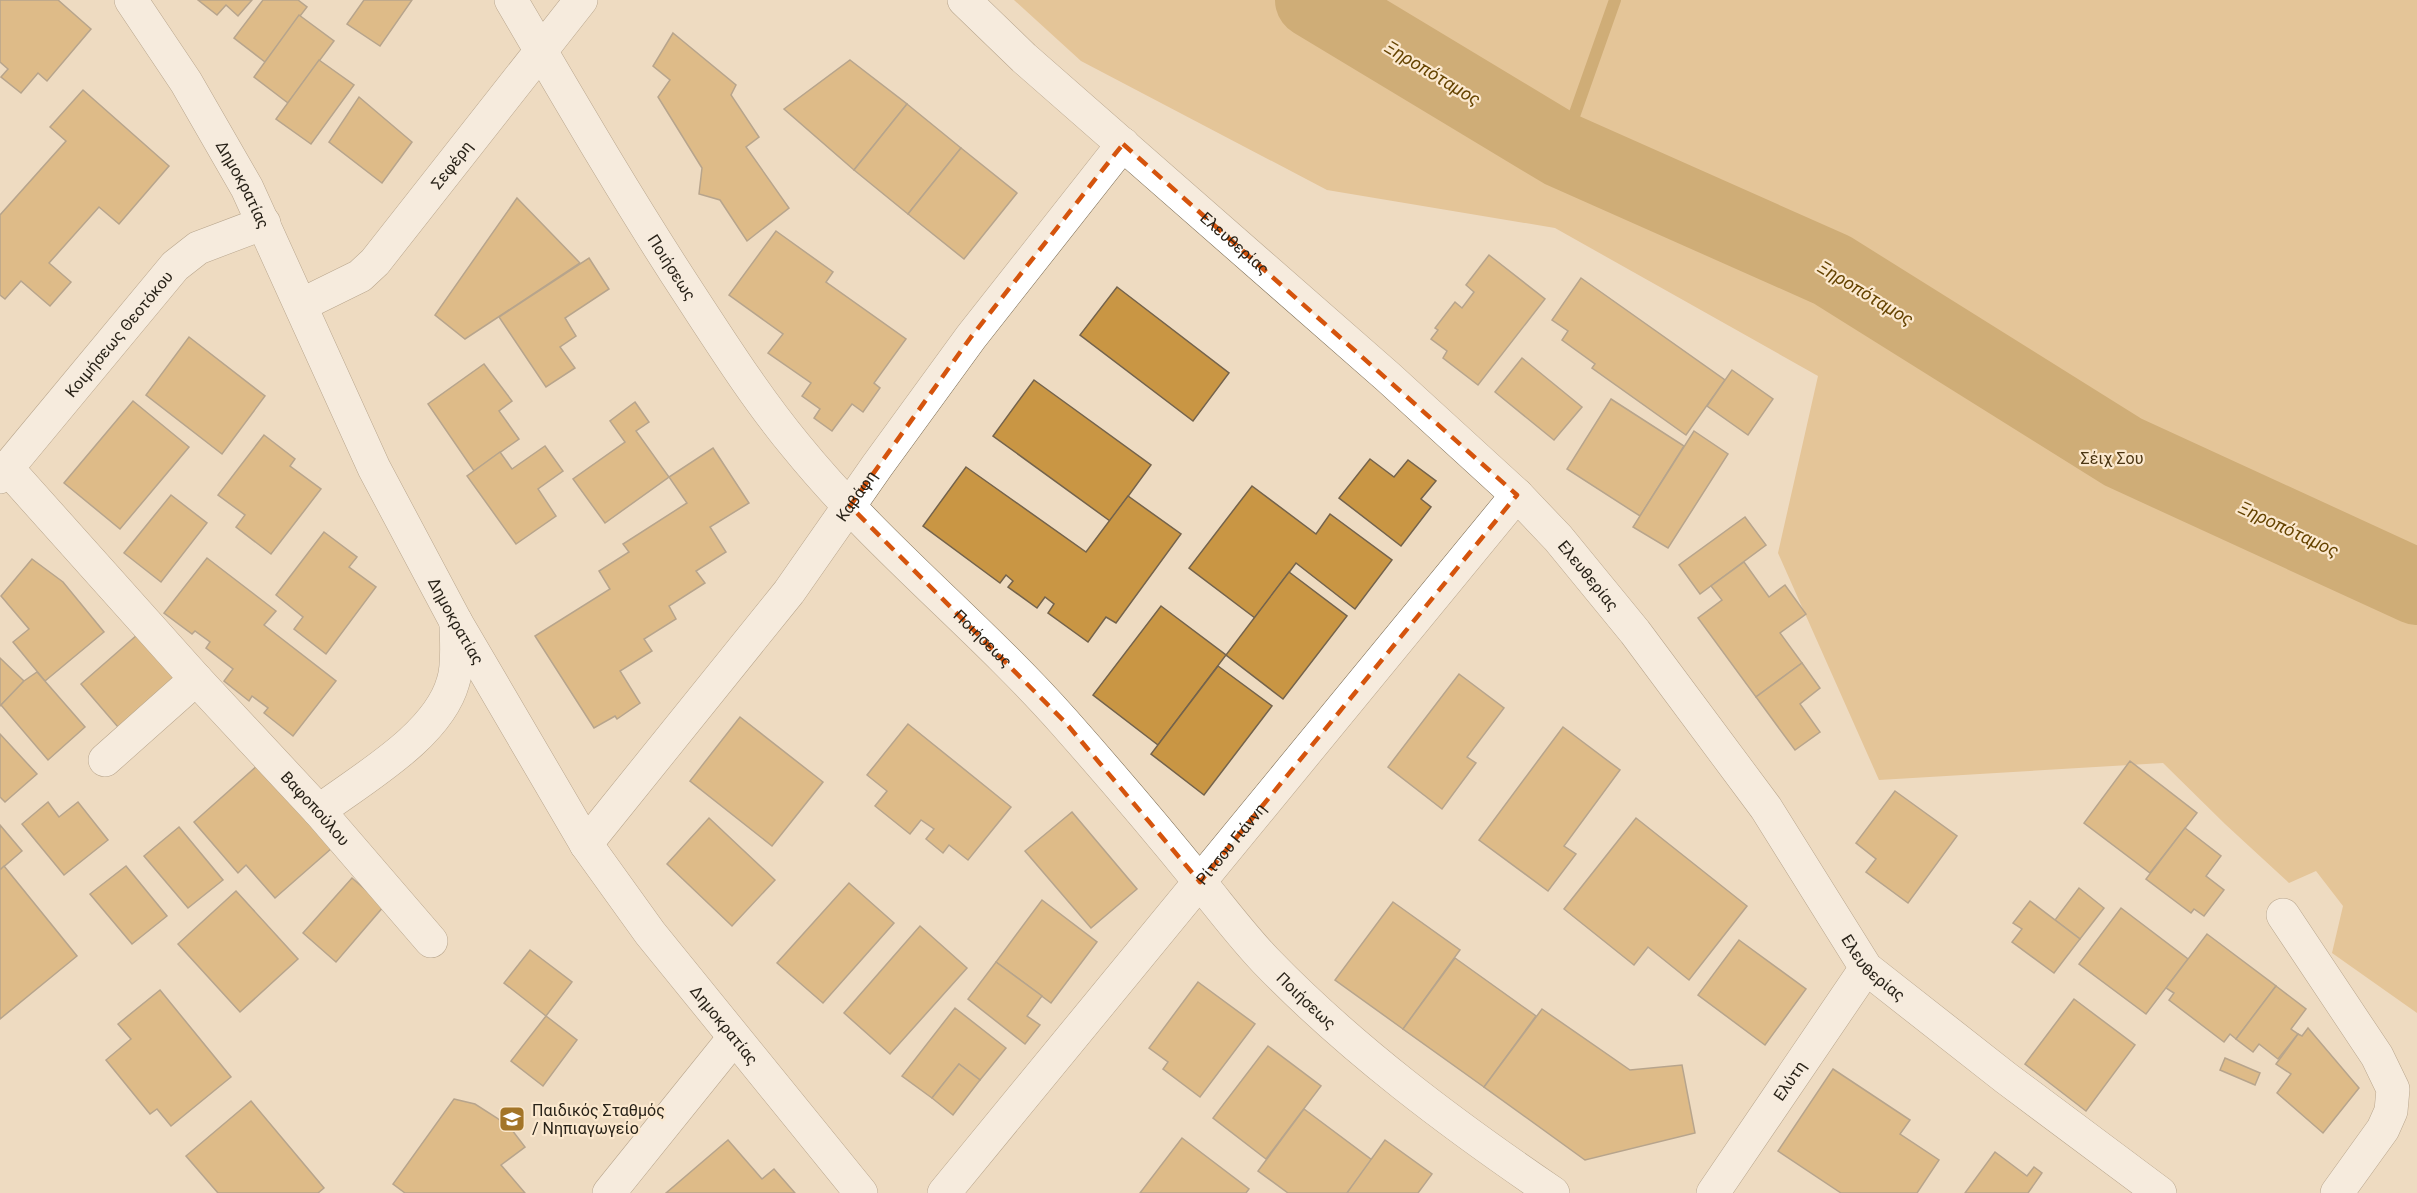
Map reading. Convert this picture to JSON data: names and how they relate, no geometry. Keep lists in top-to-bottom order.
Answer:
{
  "streets": {
    "street": [
      "Σεφέρη",
      "Δημοκρατίας",
      "Ελευθερίας",
      "Ποιήσεως",
      "Κοιμήσεως Θεοτόκου",
      "Καβάφη",
      "Βαφοπούλου",
      "Ρίτσου Γιάννη",
      "Ελύτη"
    ]
  },
  "crossings": [
    ["Σεφέρη", "Δημοκρατίας"],
    ["Σεφέρη", "Ποιήσεως"],
    ["Δημοκρατίας", "Κοιμήσεως Θεοτόκου"],
    ["Δημοκρατίας", "Καβάφη"],
    ["Ελευθερίας", "Καβάφη"],
    ["Ελευθερίας", "Ρίτσου Γιάννη"],
    ["Ελευθερίας", "Ελύτη"],
    ["Ποιήσεως", "Καβάφη"],
    ["Ποιήσεως", "Ρίτσου Γιάννη"],
    ["Κοιμήσεως Θεοτόκου", "Βαφοπούλου"]
  ],
  "water": ["Ξηροπόταμος"],
  "parks": ["Σέιχ Σου"],
  "places": {
    "school or university": ["Παιδικός Σταθμός / Νηπιαγωγείο"]
  }
}
